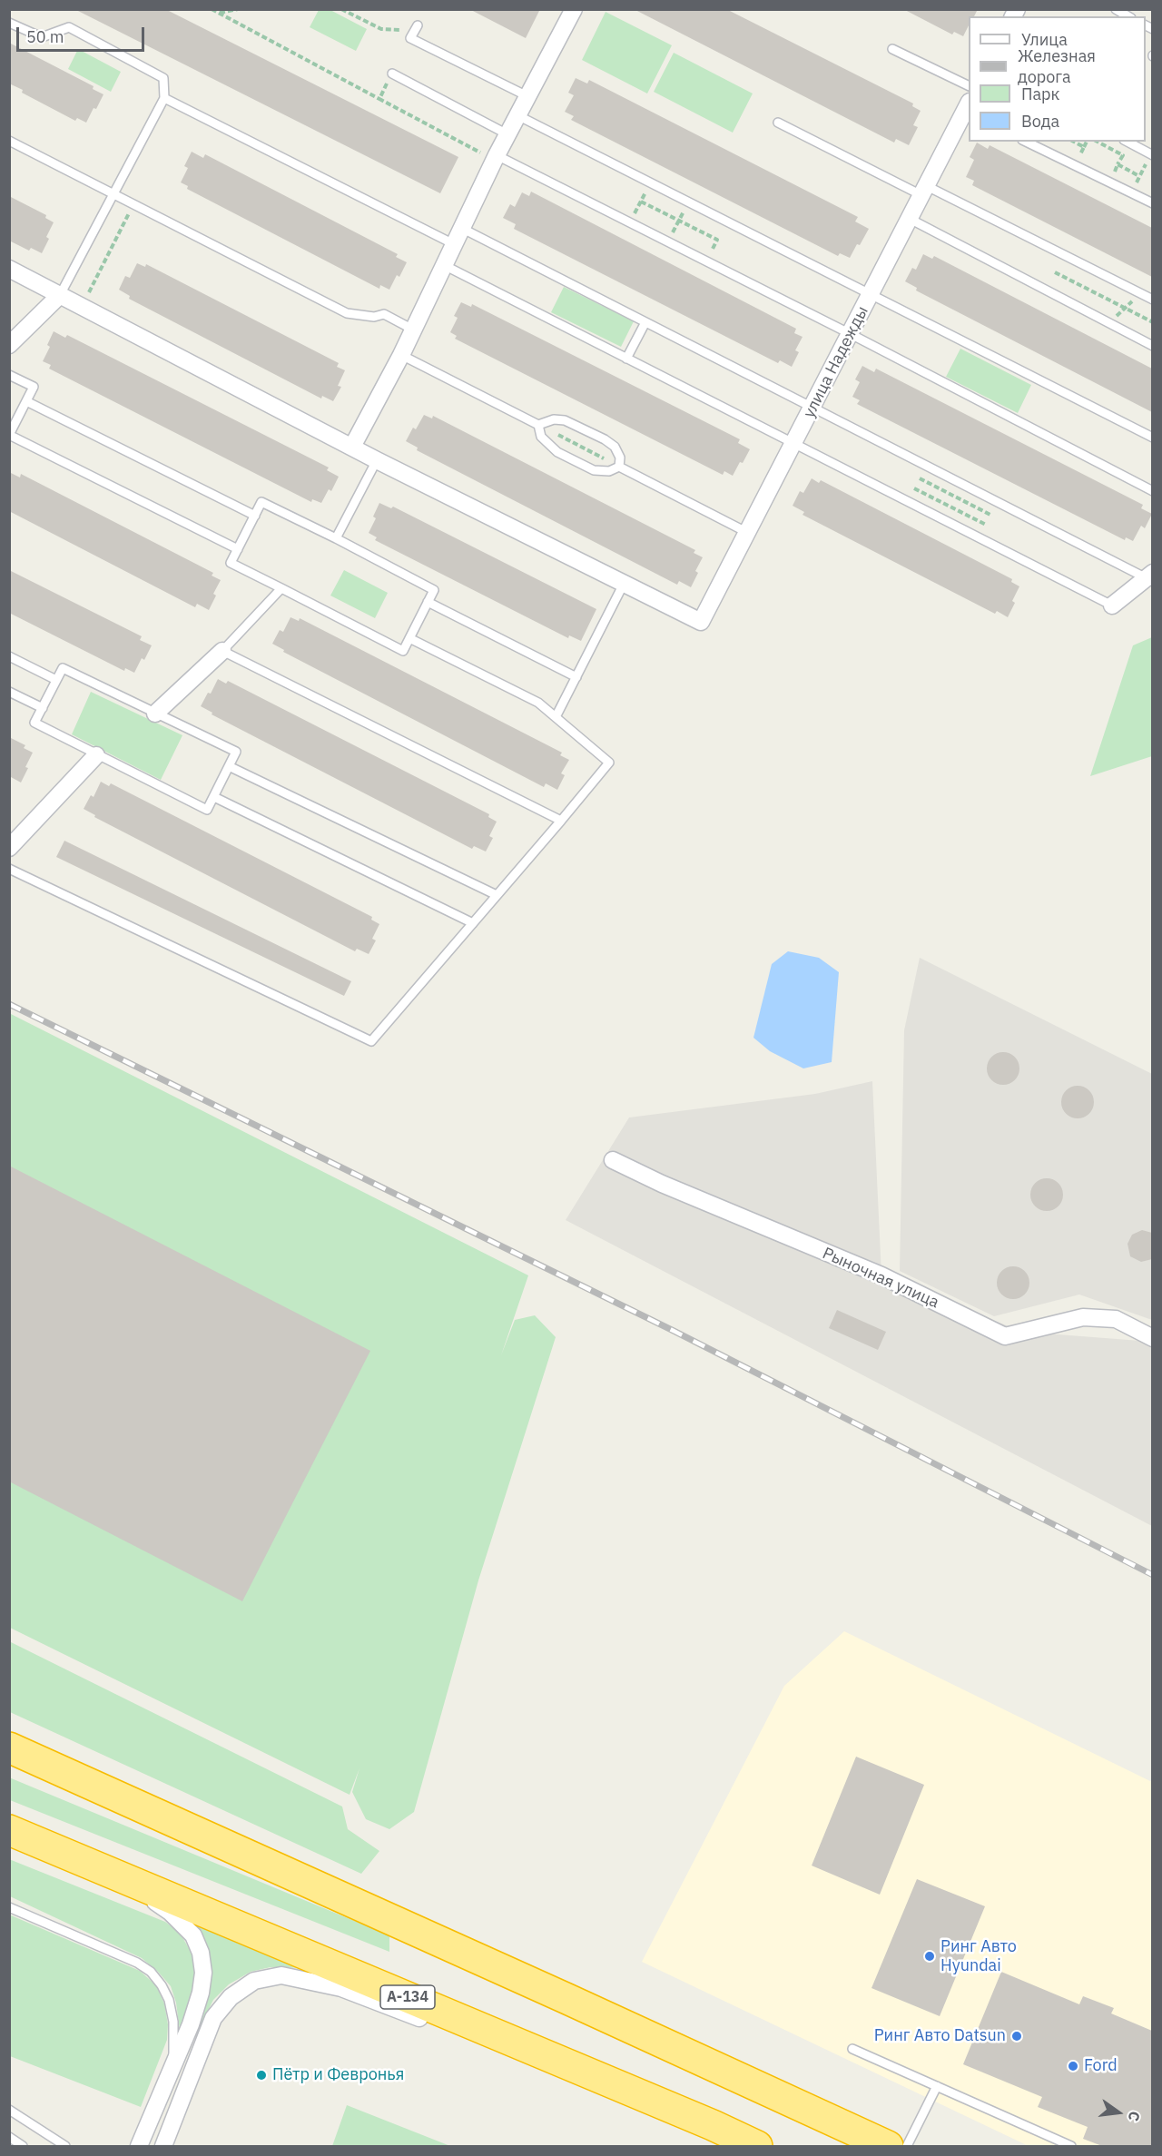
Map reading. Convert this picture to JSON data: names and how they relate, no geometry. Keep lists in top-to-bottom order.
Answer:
{
  "streets": {
    "highway": ["А-134"],
    "street": ["улица Надежды", "Рыночная улица"]
  },
  "places": [
    "Ринг Авто Hyundai",
    "Ринг Авто Datsun",
    "Ford",
    "Пётр и Февронья"
  ],
  "legend": [
    "Улица",
    "Железная дорога",
    "Парк",
    "Вода"
  ],
  "scale_bar": "50 m",
  "north": "right"
}
